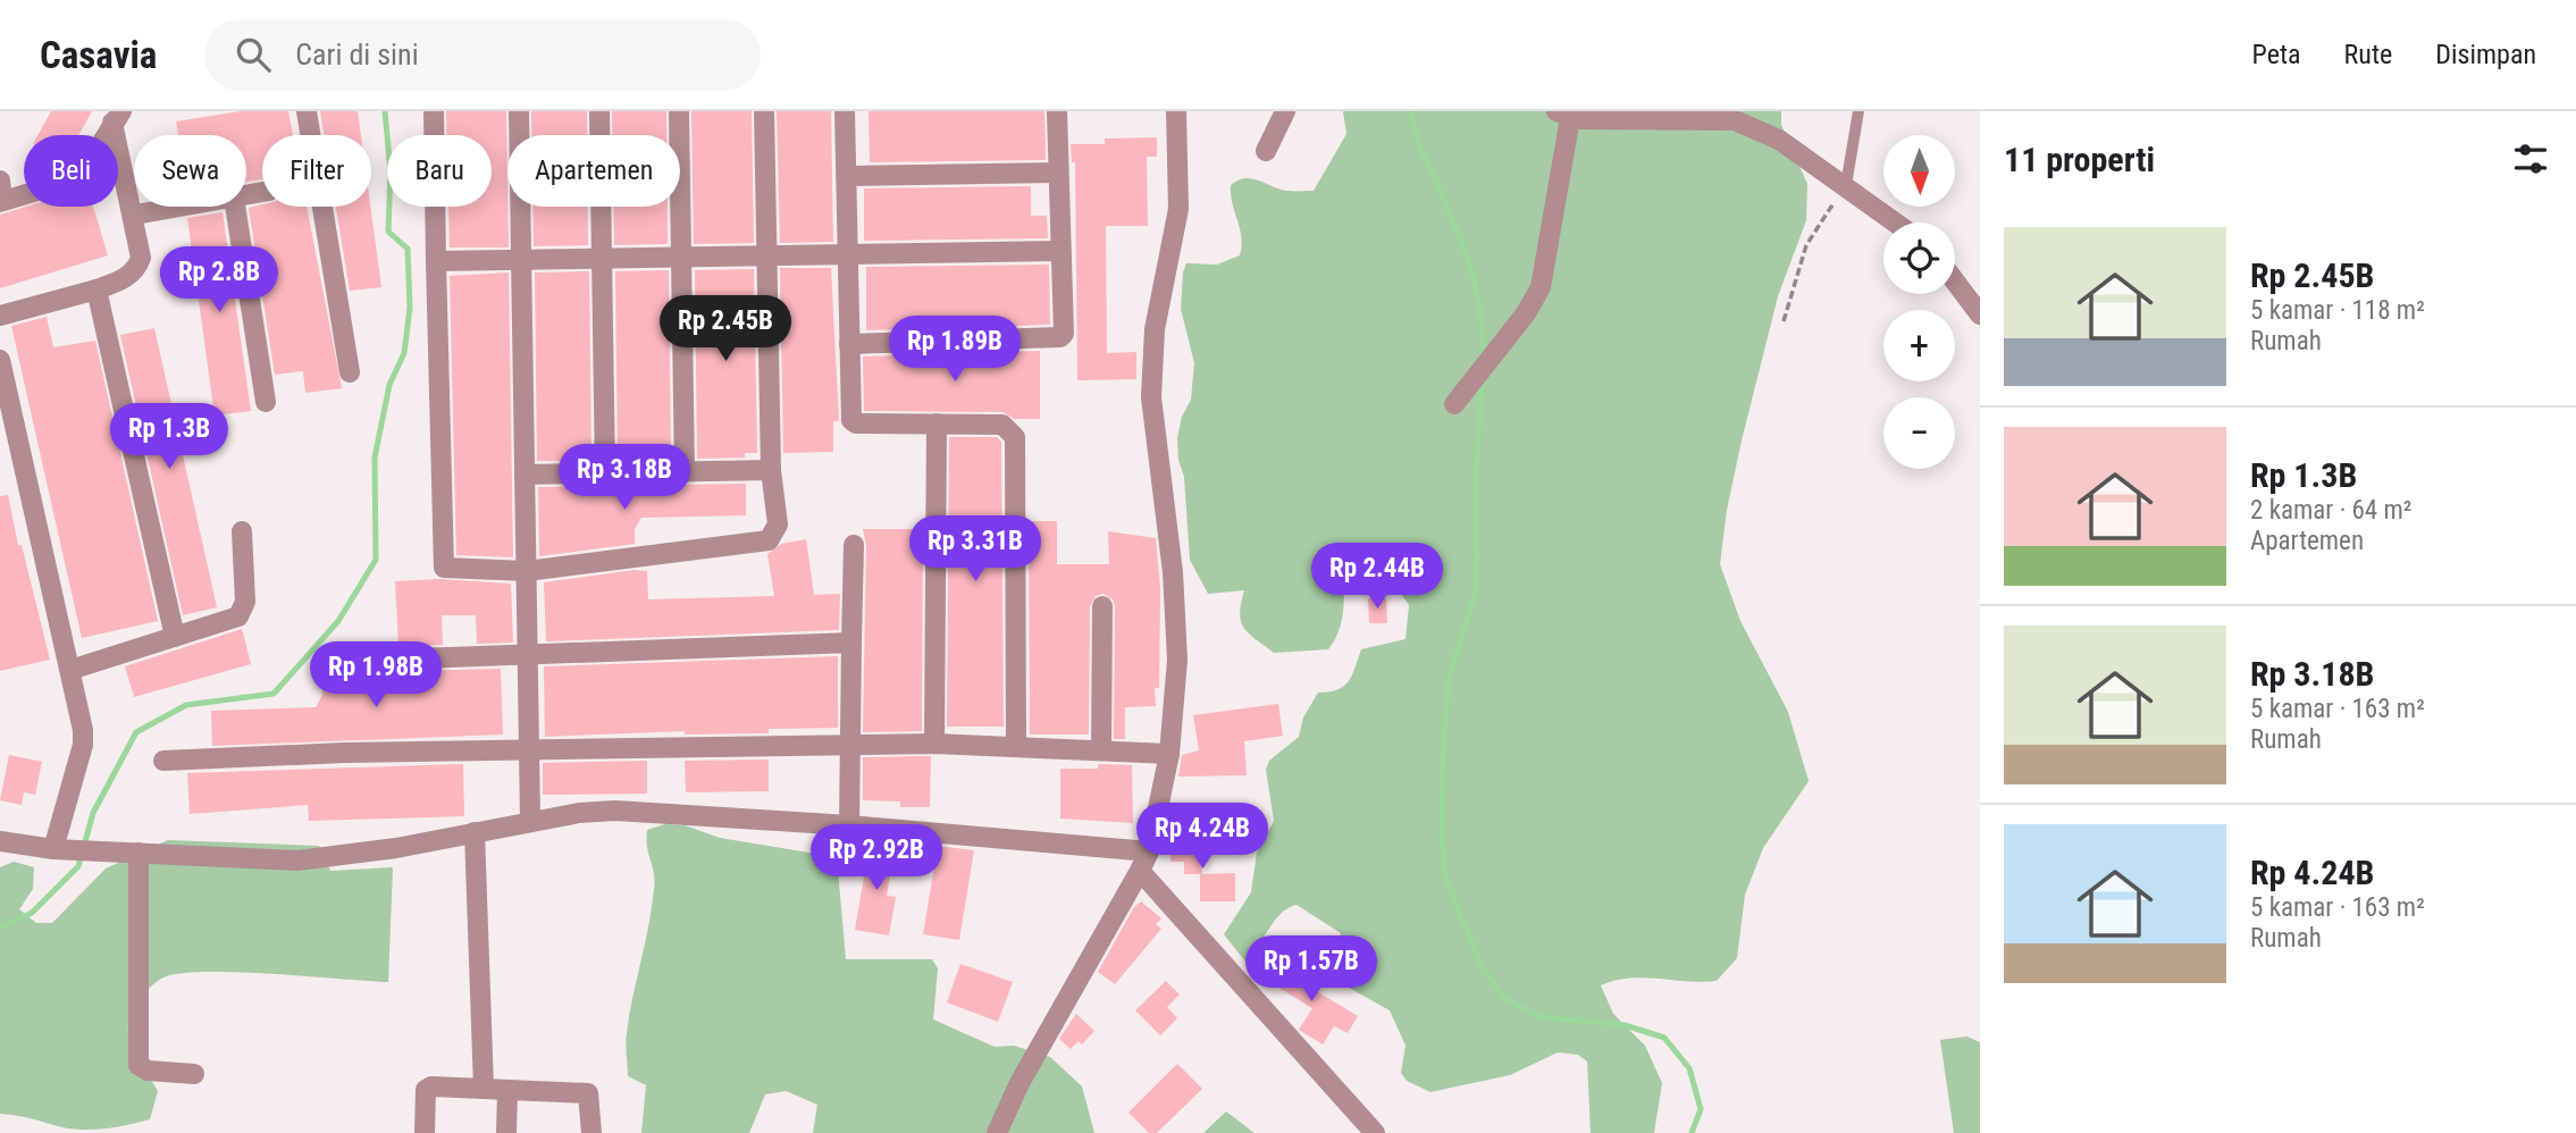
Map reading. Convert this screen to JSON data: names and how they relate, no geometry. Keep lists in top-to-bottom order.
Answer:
{
  "north": "bottom",
  "page": {
    "header": "Casavia",
    "search": "Cari di sini",
    "nav": ["Peta", "Rute", "Disimpan"],
    "heading": "11 properti",
    "map_buttons": ["+", "−"],
    "chip": [
      "Beli",
      "Sewa",
      "Filter",
      "Baru",
      "Apartemen"
    ],
    "list": [
      {
        "name": "Rp 2.45B",
        "note": "5 kamar · 118 m² · Rumah"
      },
      {
        "name": "Rp 1.3B",
        "note": "2 kamar · 64 m² · Apartemen"
      },
      {
        "name": "Rp 3.18B",
        "note": "5 kamar · 163 m² · Rumah"
      },
      {
        "name": "Rp 4.24B",
        "note": "5 kamar · 163 m² · Rumah"
      }
    ],
    "price": [
      "Rp 2.8B",
      "Rp 2.45B",
      "Rp 1.89B",
      "Rp 1.3B",
      "Rp 3.18B",
      "Rp 3.31B",
      "Rp 2.44B",
      "Rp 1.98B",
      "Rp 4.24B",
      "Rp 2.92B",
      "Rp 1.57B"
    ]
  }
}
